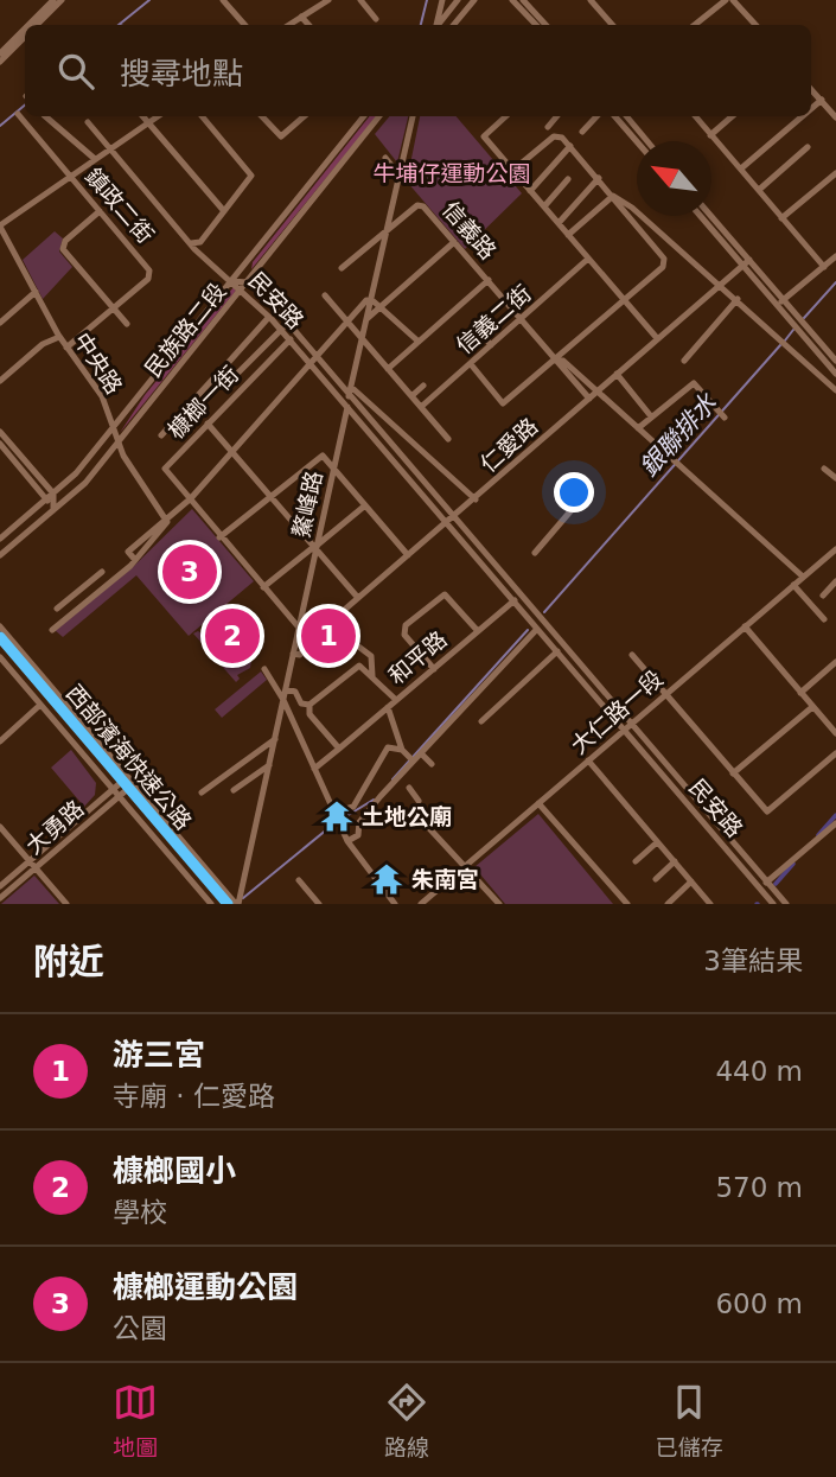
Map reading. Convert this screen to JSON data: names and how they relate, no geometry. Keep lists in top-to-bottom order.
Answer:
{
  "streets": {
    "highway": ["西部濱海快速公路"],
    "street": [
      "鎮政二街",
      "信義路",
      "民安路",
      "信義二街",
      "民族路二段",
      "中央路",
      "槺榔一街",
      "仁愛路",
      "鰲峰路",
      "和平路",
      "大仁路一段",
      "大勇路"
    ]
  },
  "crossings": [
    ["鎮政二街", "中央路"],
    ["信義路", "信義二街"],
    ["信義路", "仁愛路"],
    ["信義路", "鰲峰路"],
    ["信義路", "大仁路一段"],
    ["民安路", "民族路二段"],
    ["民安路", "槺榔一街"],
    ["民安路", "仁愛路"],
    ["民安路", "鰲峰路"],
    ["民安路", "和平路"],
    ["民安路", "大仁路一段"],
    ["民族路二段", "中央路"],
    ["槺榔一街", "鰲峰路"],
    ["仁愛路", "鰲峰路"]
  ],
  "water": ["銀聯排水"],
  "parks": ["牛埔仔運動公園"],
  "places": {
    "temple": ["土地公廟", "朱南宮"]
  },
  "north": "top left",
  "page": {
    "search": "搜尋地點",
    "pins": ["3", "1", "2"],
    "heading": ["附近", "3筆結果"],
    "list": [
      {
        "mark": "1",
        "name": "游三宮",
        "note": "寺廟 · 仁愛路",
        "value": "440 m"
      },
      {
        "mark": "2",
        "name": "槺榔國小",
        "note": "學校",
        "value": "570 m"
      },
      {
        "mark": "3",
        "name": "槺榔運動公園",
        "note": "公園",
        "value": "600 m"
      }
    ],
    "nav": ["地圖", "路線", "已儲存"]
  }
}
